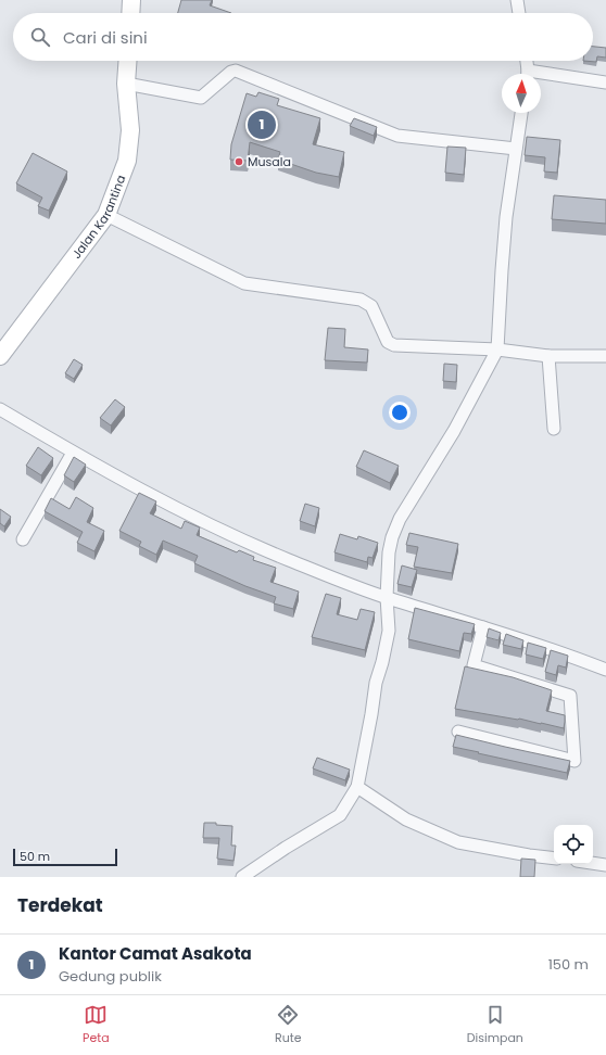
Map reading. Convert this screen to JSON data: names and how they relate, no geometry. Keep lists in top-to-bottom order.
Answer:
{
  "streets": {
    "street": ["Jalan Karantina"]
  },
  "places": ["Musala"],
  "scale_bar": "50 m",
  "north": "top",
  "page": {
    "search": "Cari di sini",
    "pins": "1",
    "scale": "50 m",
    "heading": "Terdekat",
    "list": [
      {
        "mark": "1",
        "name": "Kantor Camat Asakota",
        "note": "Gedung publik",
        "value": "150 m"
      }
    ],
    "nav": ["Peta", "Rute", "Disimpan"]
  }
}
